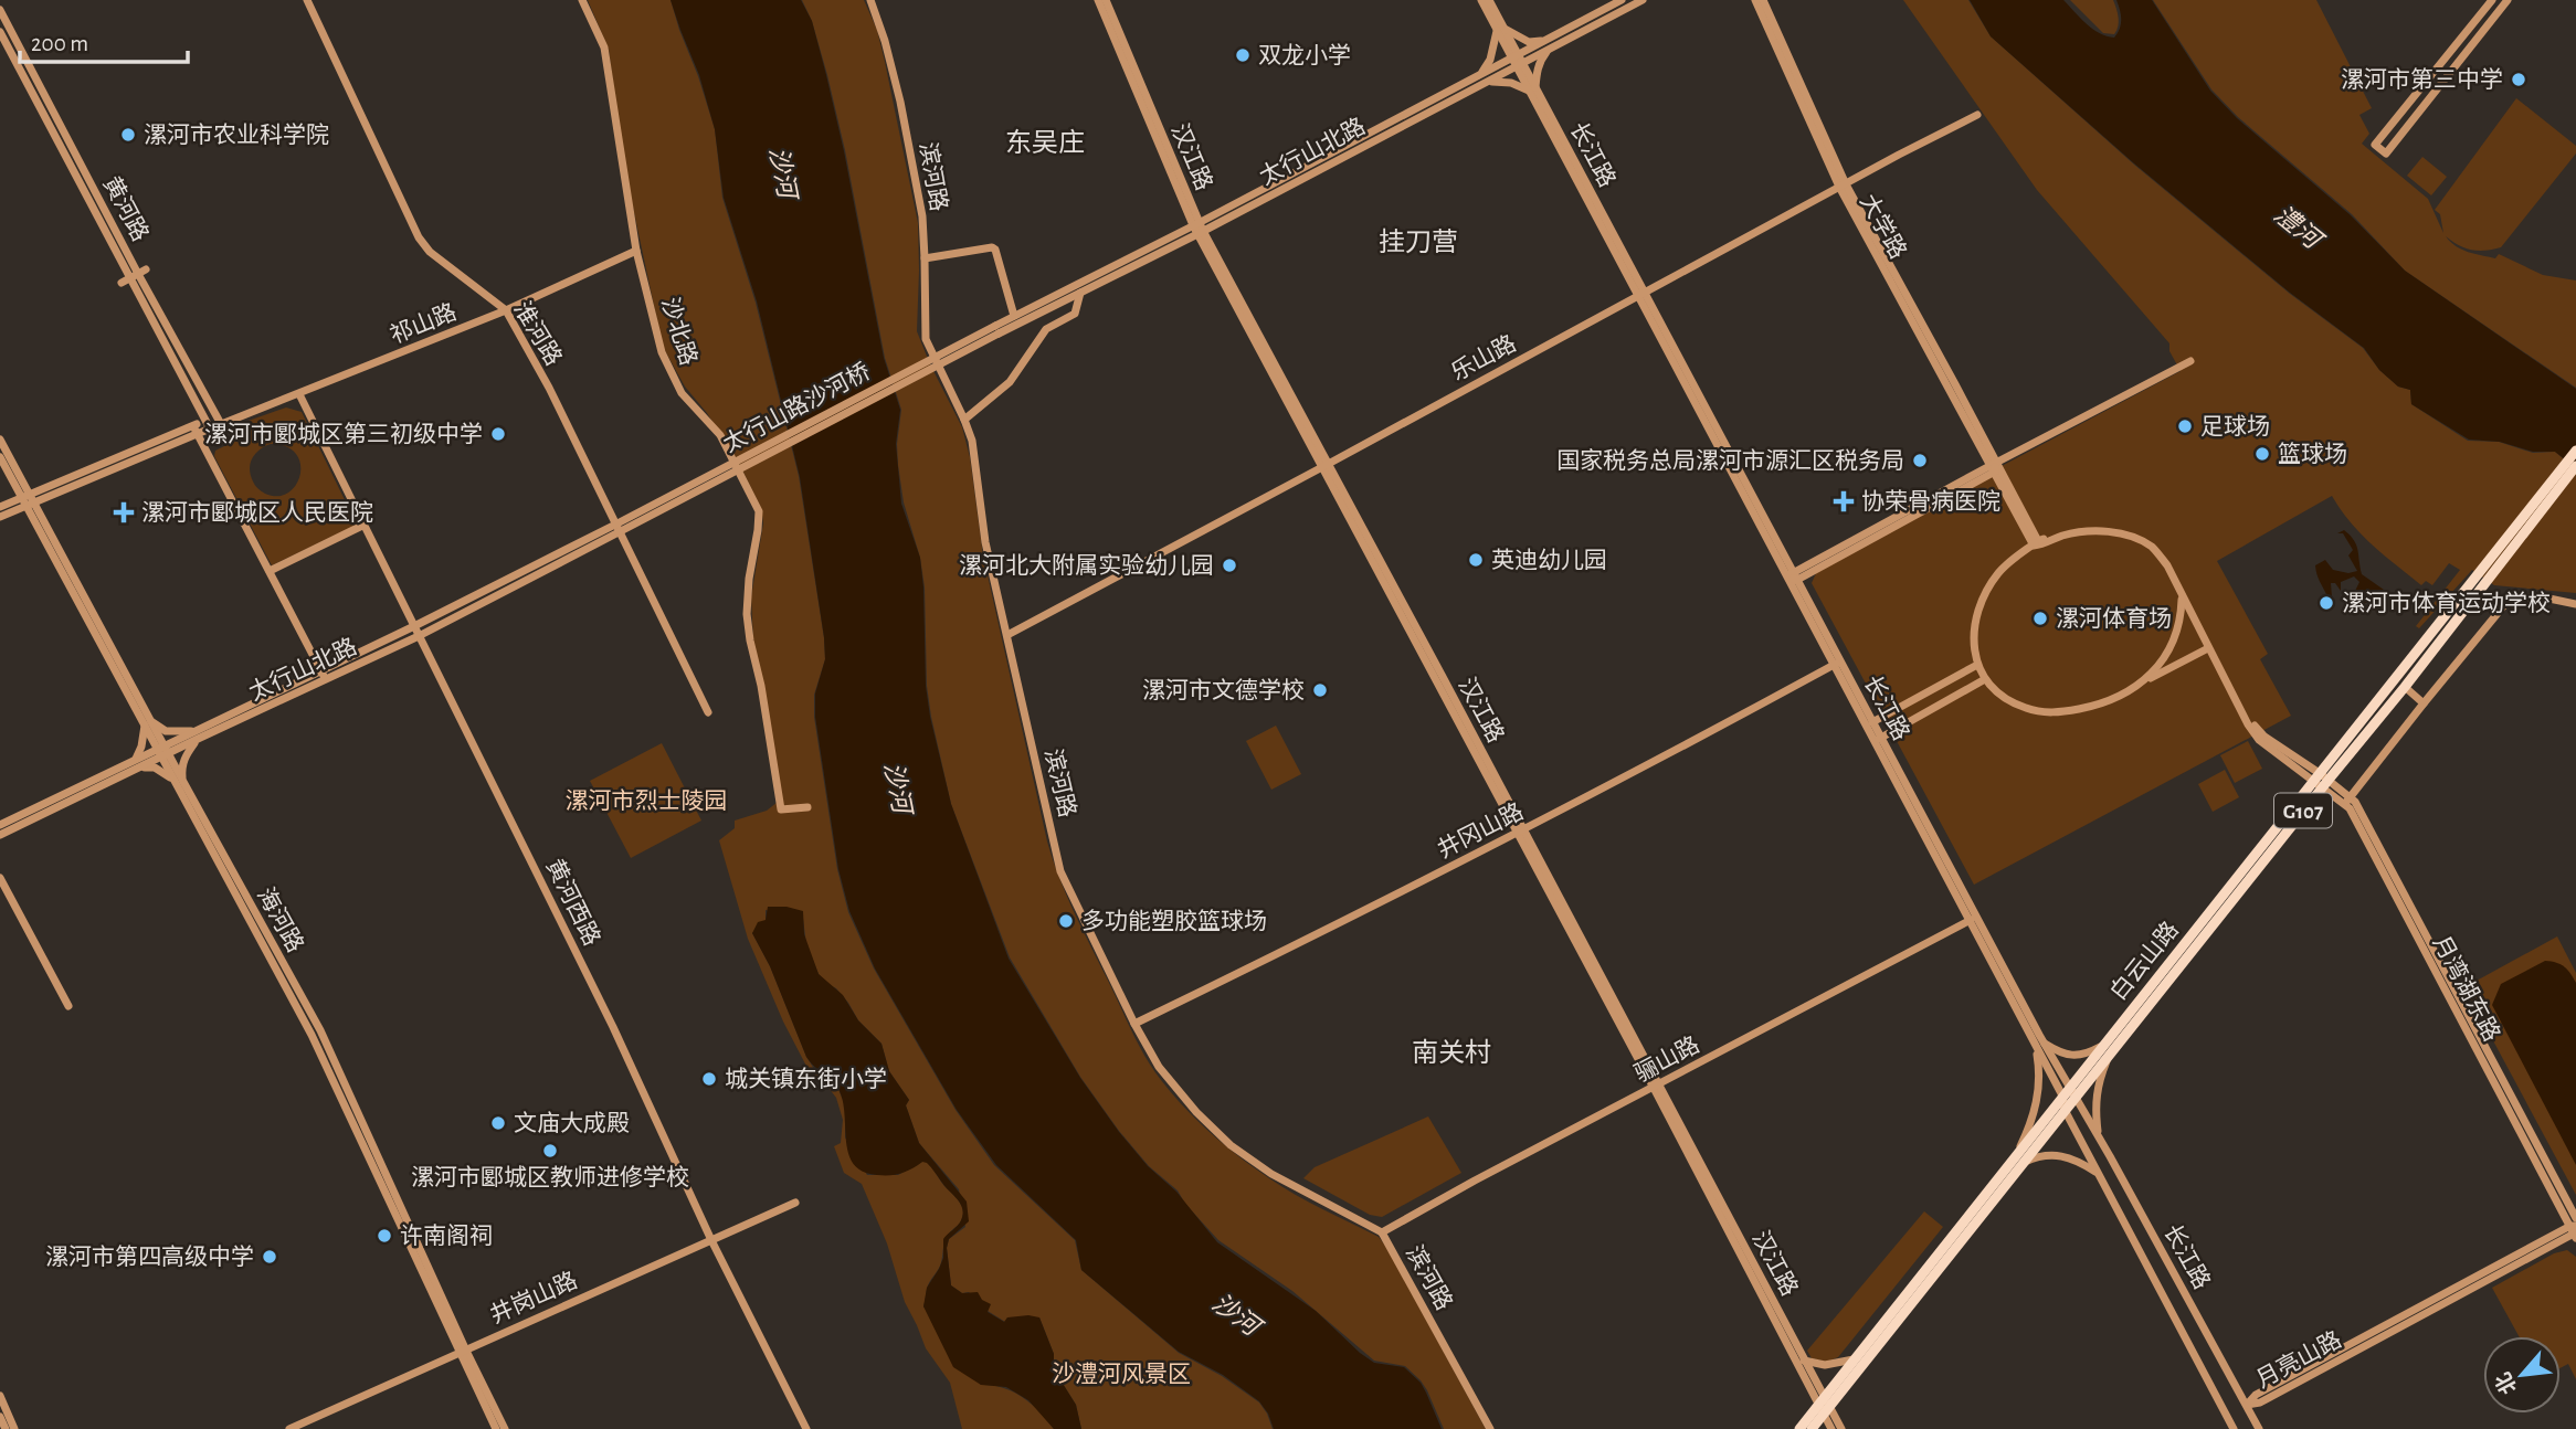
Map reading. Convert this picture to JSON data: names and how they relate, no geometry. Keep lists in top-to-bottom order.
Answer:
{
  "streets": {
    "highway": ["G107", "白云山路"],
    "street": [
      "太行山北路",
      "长江路",
      "汉江路",
      "滨河路",
      "黄河路",
      "大学路",
      "祁山路",
      "沙北路",
      "淮河路",
      "乐山路",
      "太行山路沙河桥",
      "井冈山路",
      "黄河西路",
      "海河路",
      "月湾湖东路",
      "骊山路",
      "井岗山路",
      "月亮山路"
    ]
  },
  "crossings": [
    ["太行山北路", "长江路"],
    ["太行山北路", "汉江路"],
    ["太行山北路", "淮河路"],
    ["太行山北路", "太行山路沙河桥"],
    ["太行山北路", "黄河西路"],
    ["太行山北路", "海河路"],
    ["长江路", "乐山路"],
    ["长江路", "井冈山路"],
    ["长江路", "白云山路"],
    ["长江路", "骊山路"],
    ["长江路", "月亮山路"],
    ["汉江路", "乐山路"],
    ["汉江路", "井冈山路"],
    ["汉江路", "白云山路"],
    ["汉江路", "骊山路"],
    ["滨河路", "乐山路"],
    ["滨河路", "井冈山路"],
    ["滨河路", "骊山路"],
    ["黄河路", "祁山路"],
    ["大学路", "乐山路"],
    ["祁山路", "沙北路"],
    ["祁山路", "淮河路"],
    ["祁山路", "黄河西路"],
    ["祁山路", "海河路"],
    ["淮河路", "太行山路沙河桥"],
    ["G107", "白云山路"],
    ["黄河西路", "井岗山路"],
    ["海河路", "井岗山路"],
    ["白云山路", "月湾湖东路"],
    ["月湾湖东路", "月亮山路"]
  ],
  "districts": ["东吴庄", "挂刀营", "南关村"],
  "water": ["沙河", "澧河"],
  "parks": ["漯河市烈士陵园", "沙澧河风景区"],
  "places": {
    "other": [
      "双龙小学",
      "漯河市第三中学",
      "漯河市农业科学院",
      "足球场",
      "漯河市郾城区第三初级中学",
      "篮球场",
      "国家税务总局漯河市源汇区税务局",
      "英迪幼儿园",
      "漯河北大附属实验幼儿园",
      "漯河市体育运动学校",
      "漯河体育场",
      "漯河市文德学校",
      "多功能塑胶篮球场",
      "城关镇东街小学",
      "文庙大成殿",
      "漯河市郾城区教师进修学校",
      "许南阁祠",
      "漯河市第四高级中学"
    ],
    "health": ["协荣骨病医院", "漯河市郾城区人民医院"]
  },
  "scale_bar": "200 m",
  "north": "bottom left"
}
